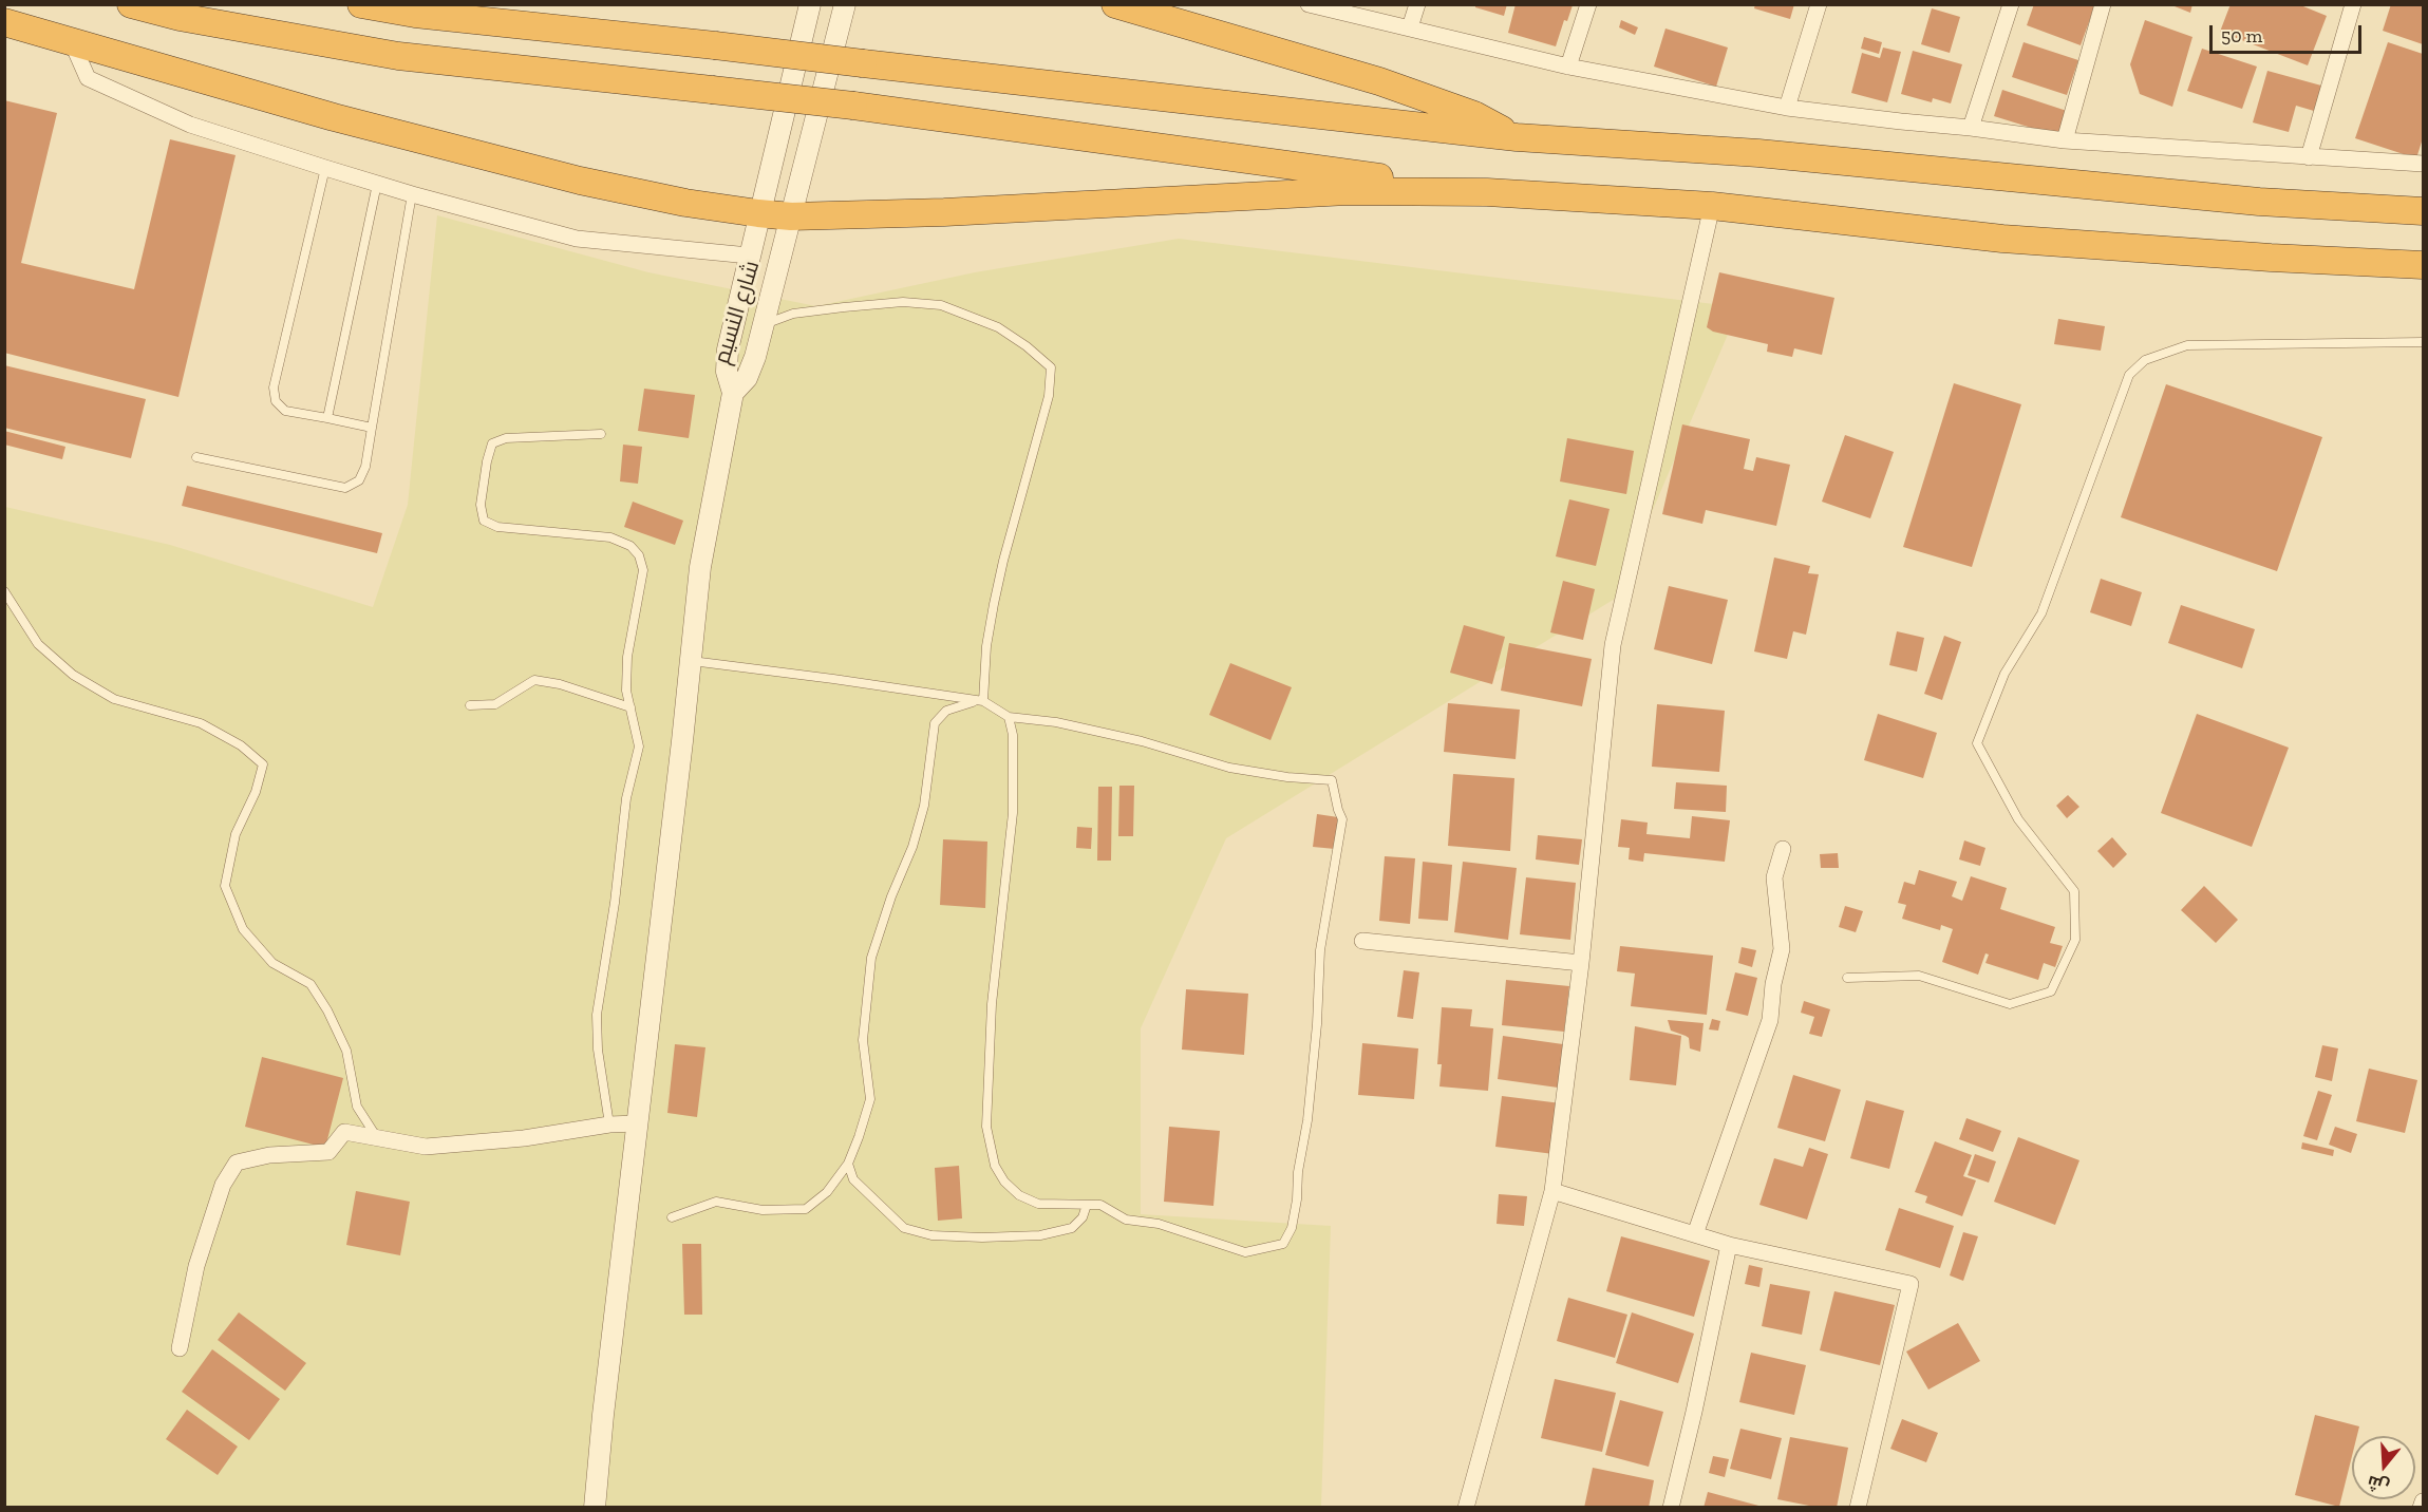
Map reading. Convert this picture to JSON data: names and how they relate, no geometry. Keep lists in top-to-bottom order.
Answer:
{
  "streets": {
    "street": ["شارع النسيم"]
  },
  "scale_bar": "50 m",
  "north": "bottom"
}
